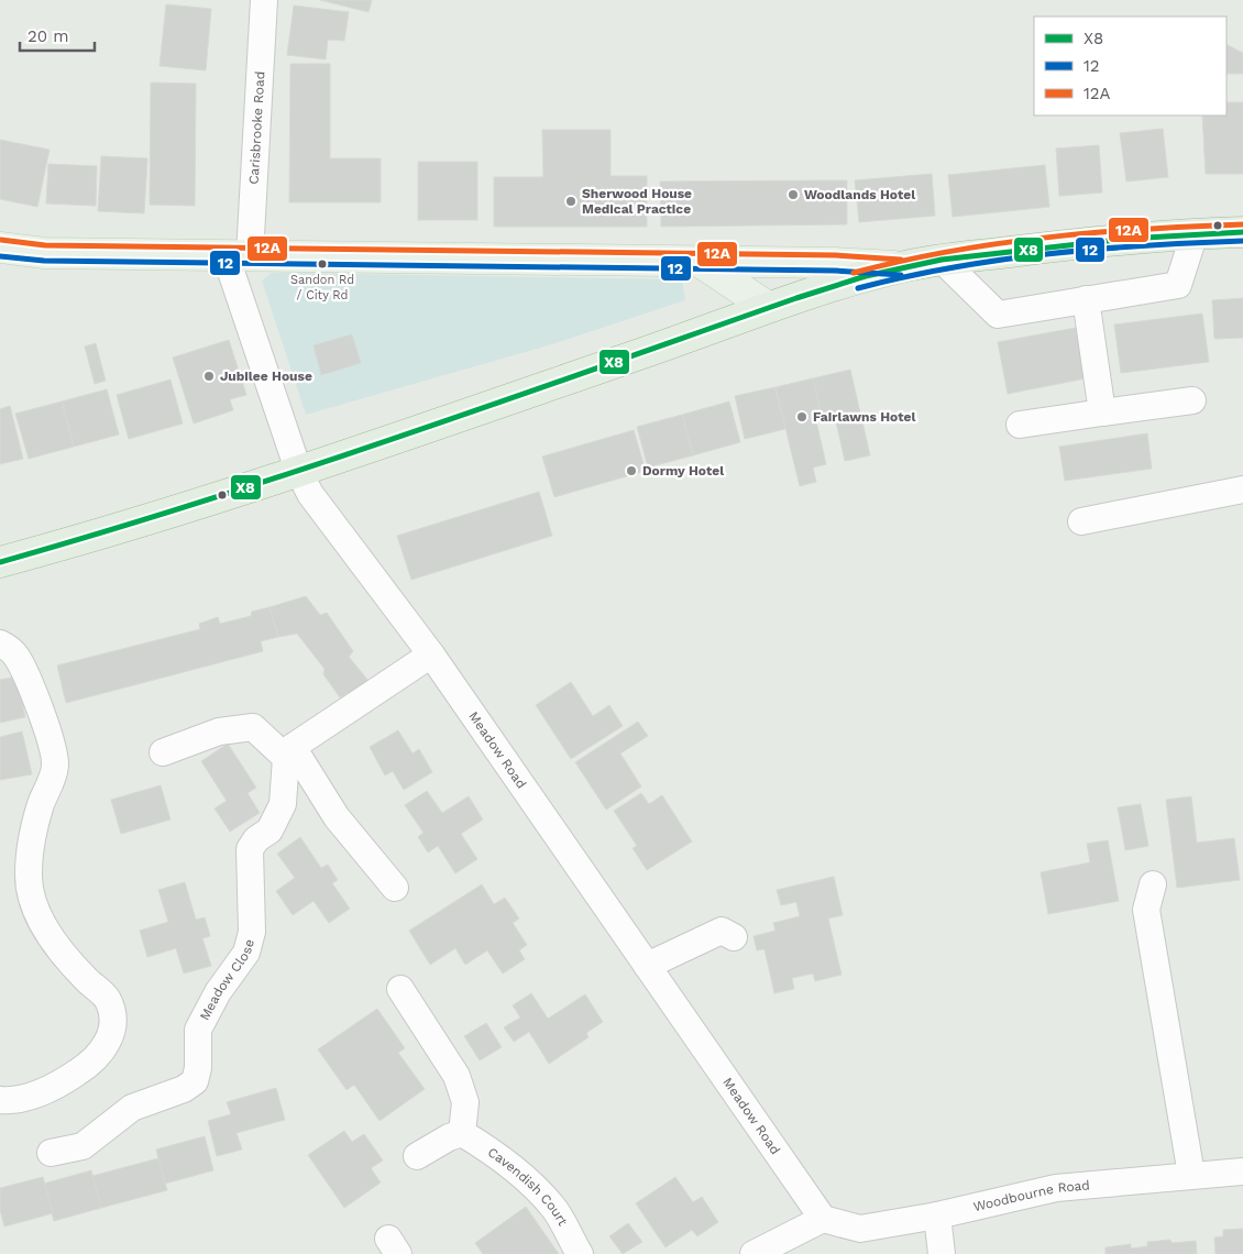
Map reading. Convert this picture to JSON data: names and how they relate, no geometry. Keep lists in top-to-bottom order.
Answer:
{
  "streets": {
    "street": [
      "Carisbrooke Road",
      "Meadow Road",
      "Meadow Close",
      "Cavendish Court",
      "Woodbourne Road"
    ]
  },
  "crossings": [
    ["Carisbrooke Road", "Meadow Road"],
    ["Meadow Road", "Woodbourne Road"]
  ],
  "places": [
    "Woodlands Hotel",
    "Sherwood House Medical Practice",
    "Sandon Rd / City Rd",
    "Jubilee House",
    "Fairlawns Hotel",
    "Dormy Hotel"
  ],
  "lines": ["transit line 12A", "transit line X8", "transit line 12"],
  "legend": ["X8", "12", "12A"],
  "scale_bar": "20 m"
}
